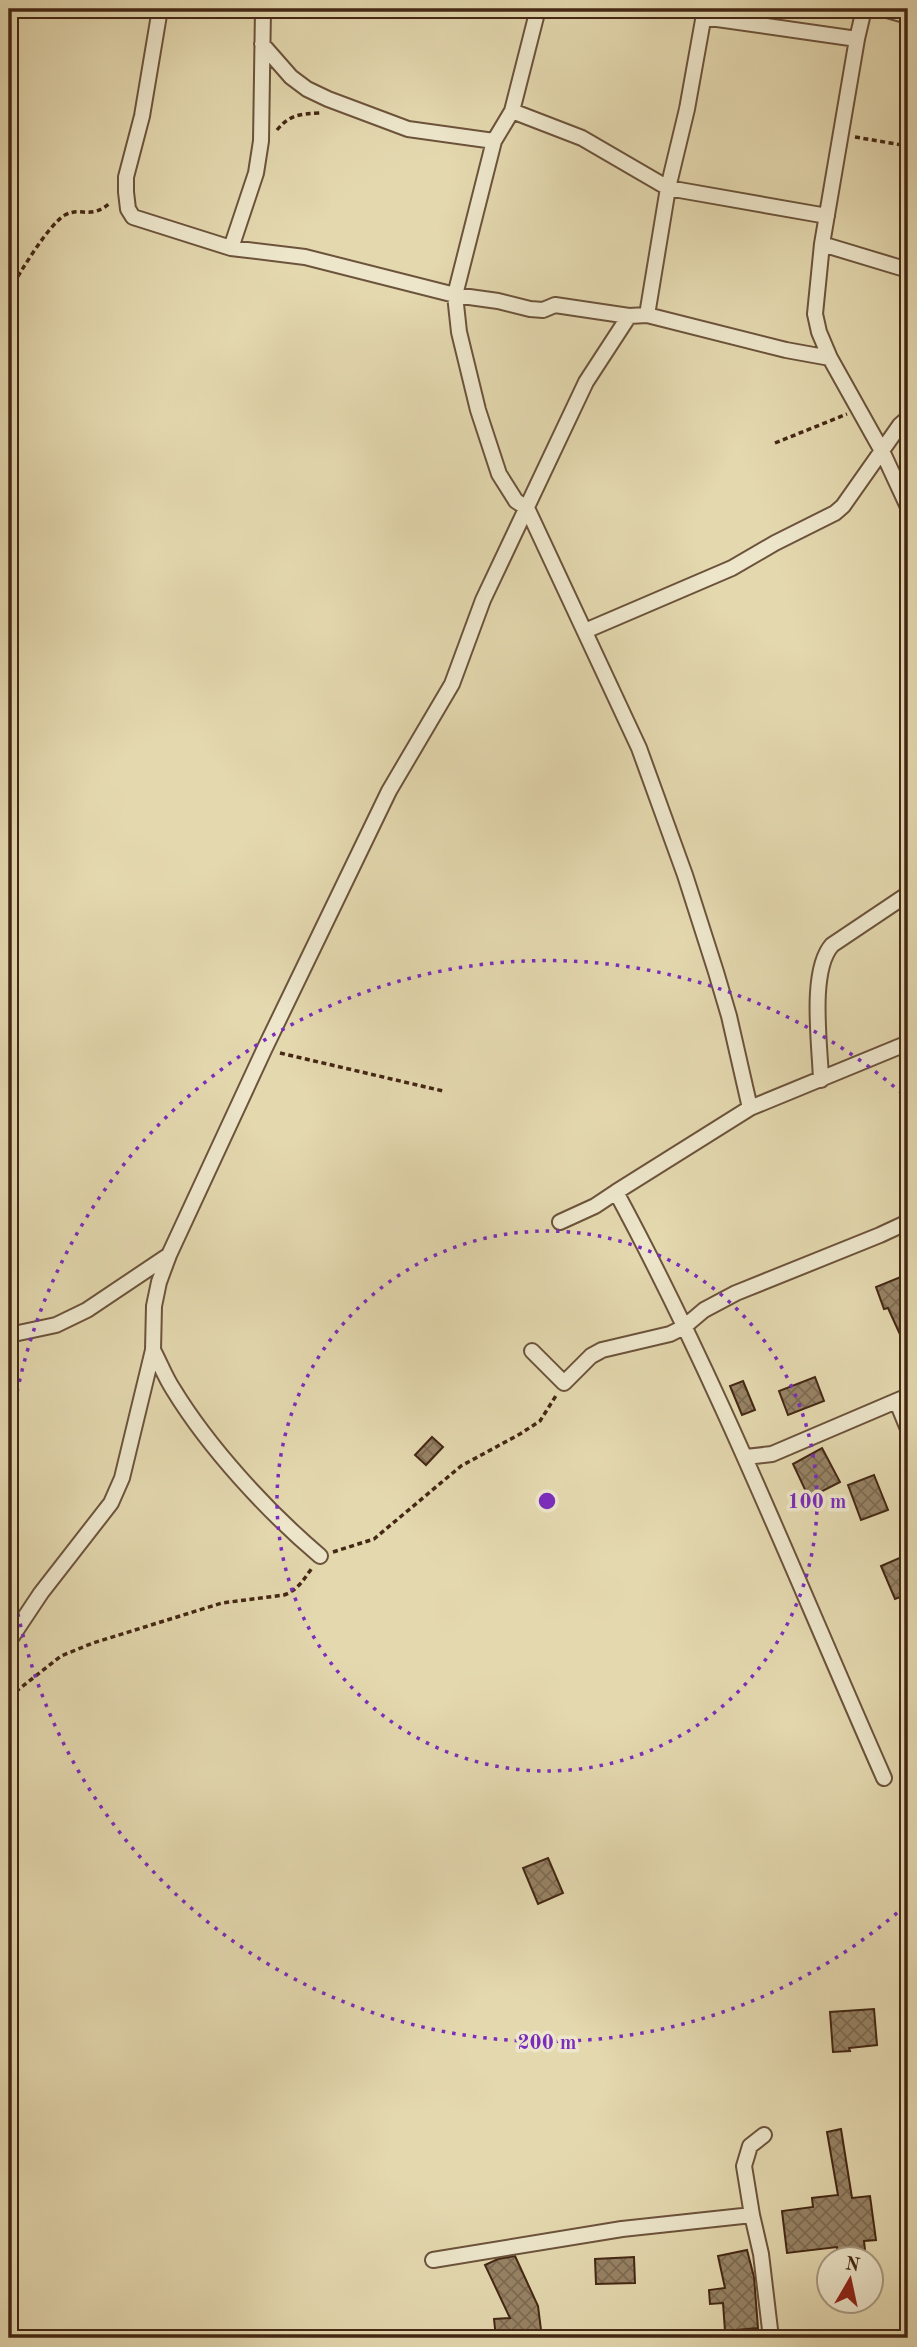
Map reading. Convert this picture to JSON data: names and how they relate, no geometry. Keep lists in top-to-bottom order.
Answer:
{
  "north": "top",
  "rings": ["100 m", "200 m"]
}
